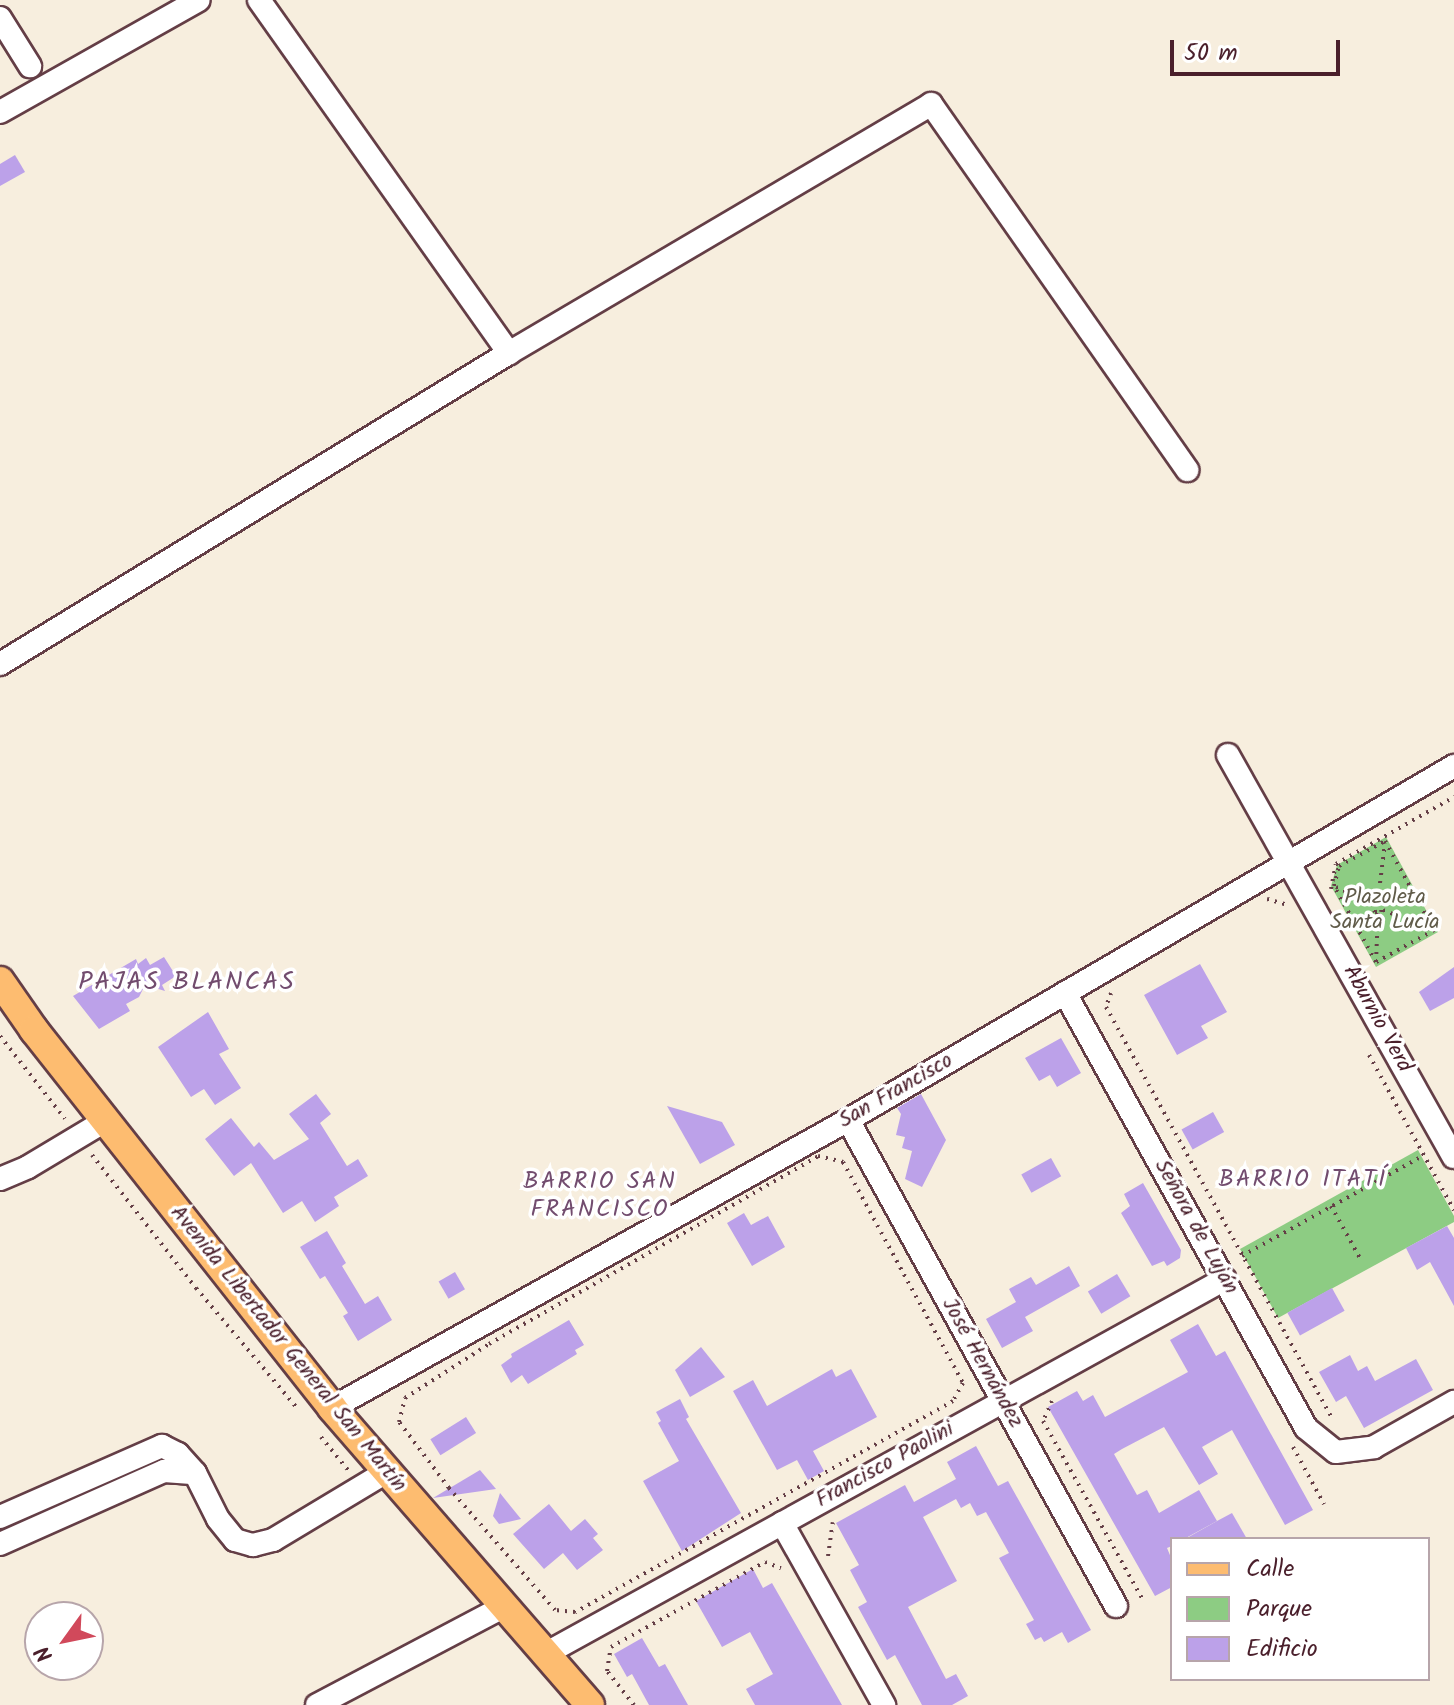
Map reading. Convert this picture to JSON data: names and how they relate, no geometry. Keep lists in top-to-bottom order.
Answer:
{
  "streets": {
    "main road": ["Avenida Libertador General San Martín"],
    "street": [
      "Aburnio Verd",
      "San Francisco",
      "Señora de Luján",
      "José Hernández",
      "Francisco Paolini"
    ]
  },
  "crossings": [
    ["Aburnio Verd", "San Francisco"],
    ["San Francisco", "Señora de Luján"],
    ["San Francisco", "Avenida Libertador General San Martín"],
    ["San Francisco", "José Hernández"],
    ["Señora de Luján", "Francisco Paolini"],
    ["Avenida Libertador General San Martín", "Francisco Paolini"],
    ["José Hernández", "Francisco Paolini"]
  ],
  "districts": ["PAJAS BLANCAS", "BARRIO ITATÍ", "BARRIO SAN FRANCISCO"],
  "parks": ["Plazoleta Santa Lucía"],
  "legend": ["Calle", "Parque", "Edificio"],
  "scale_bar": "50 m",
  "north": "bottom left"
}
